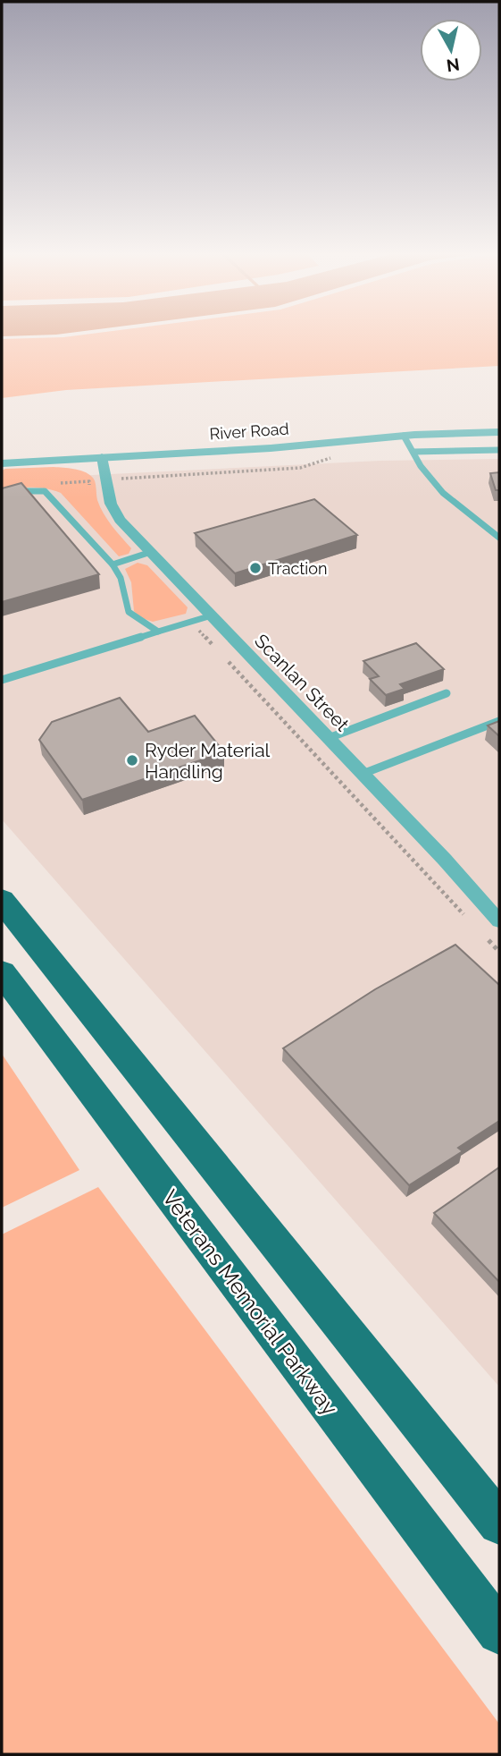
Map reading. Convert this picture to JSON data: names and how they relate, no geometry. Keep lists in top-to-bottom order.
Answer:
{
  "streets": {
    "highway": ["Veterans Memorial Parkway"],
    "street": ["River Road", "Scanlan Street"]
  },
  "crossings": [
    ["River Road", "Scanlan Street"]
  ],
  "places": ["Traction", "Ryder Material Handling"],
  "north": "bottom"
}
